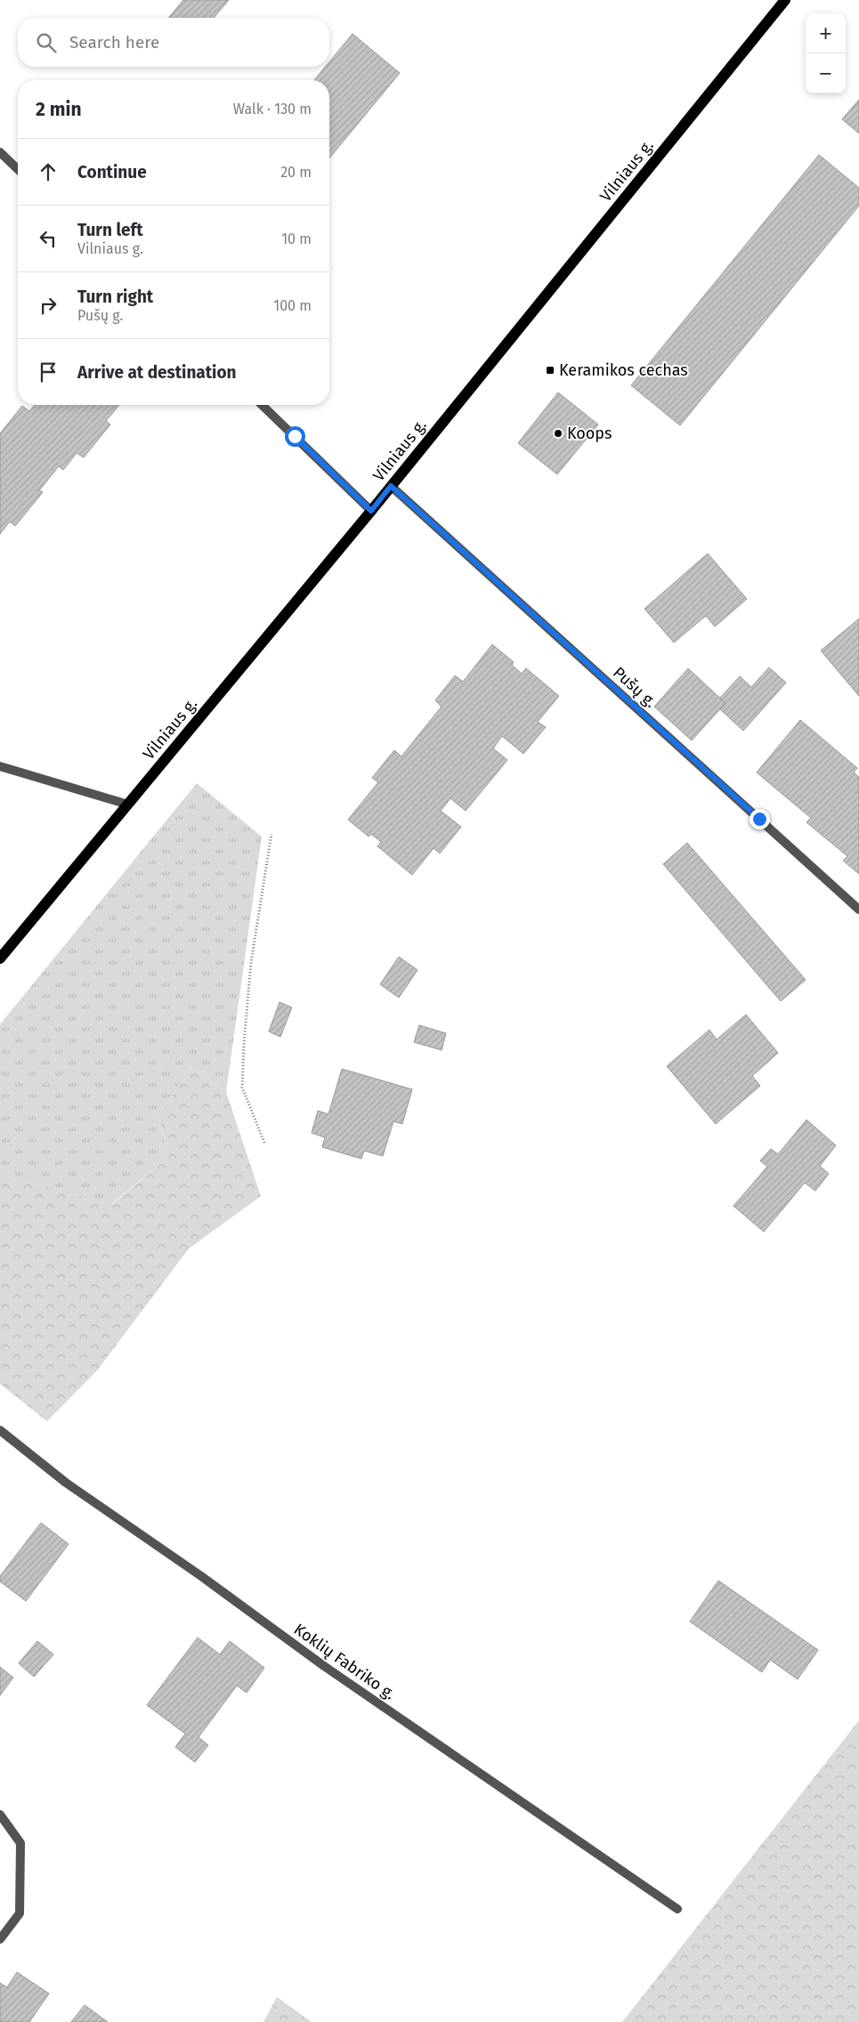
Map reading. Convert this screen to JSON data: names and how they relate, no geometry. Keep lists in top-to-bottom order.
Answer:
{
  "streets": {
    "main road": ["Vilniaus g."],
    "street": ["Pušų g.", "Koklių Fabriko g."]
  },
  "crossings": [
    ["Vilniaus g.", "Pušų g."]
  ],
  "places": {
    "transit": ["Keramikos cechas"],
    "other": ["Koops"]
  },
  "page": {
    "map_buttons": ["+", "−"],
    "search": "Search here",
    "heading": ["2 min", "Walk · 130 m"],
    "list": [
      ["Continue", "20 m"],
      ["Turn left", "Vilniaus g.", "10 m"],
      ["Turn right", "Pušų g.", "100 m"],
      "Arrive at destination"
    ]
  }
}
